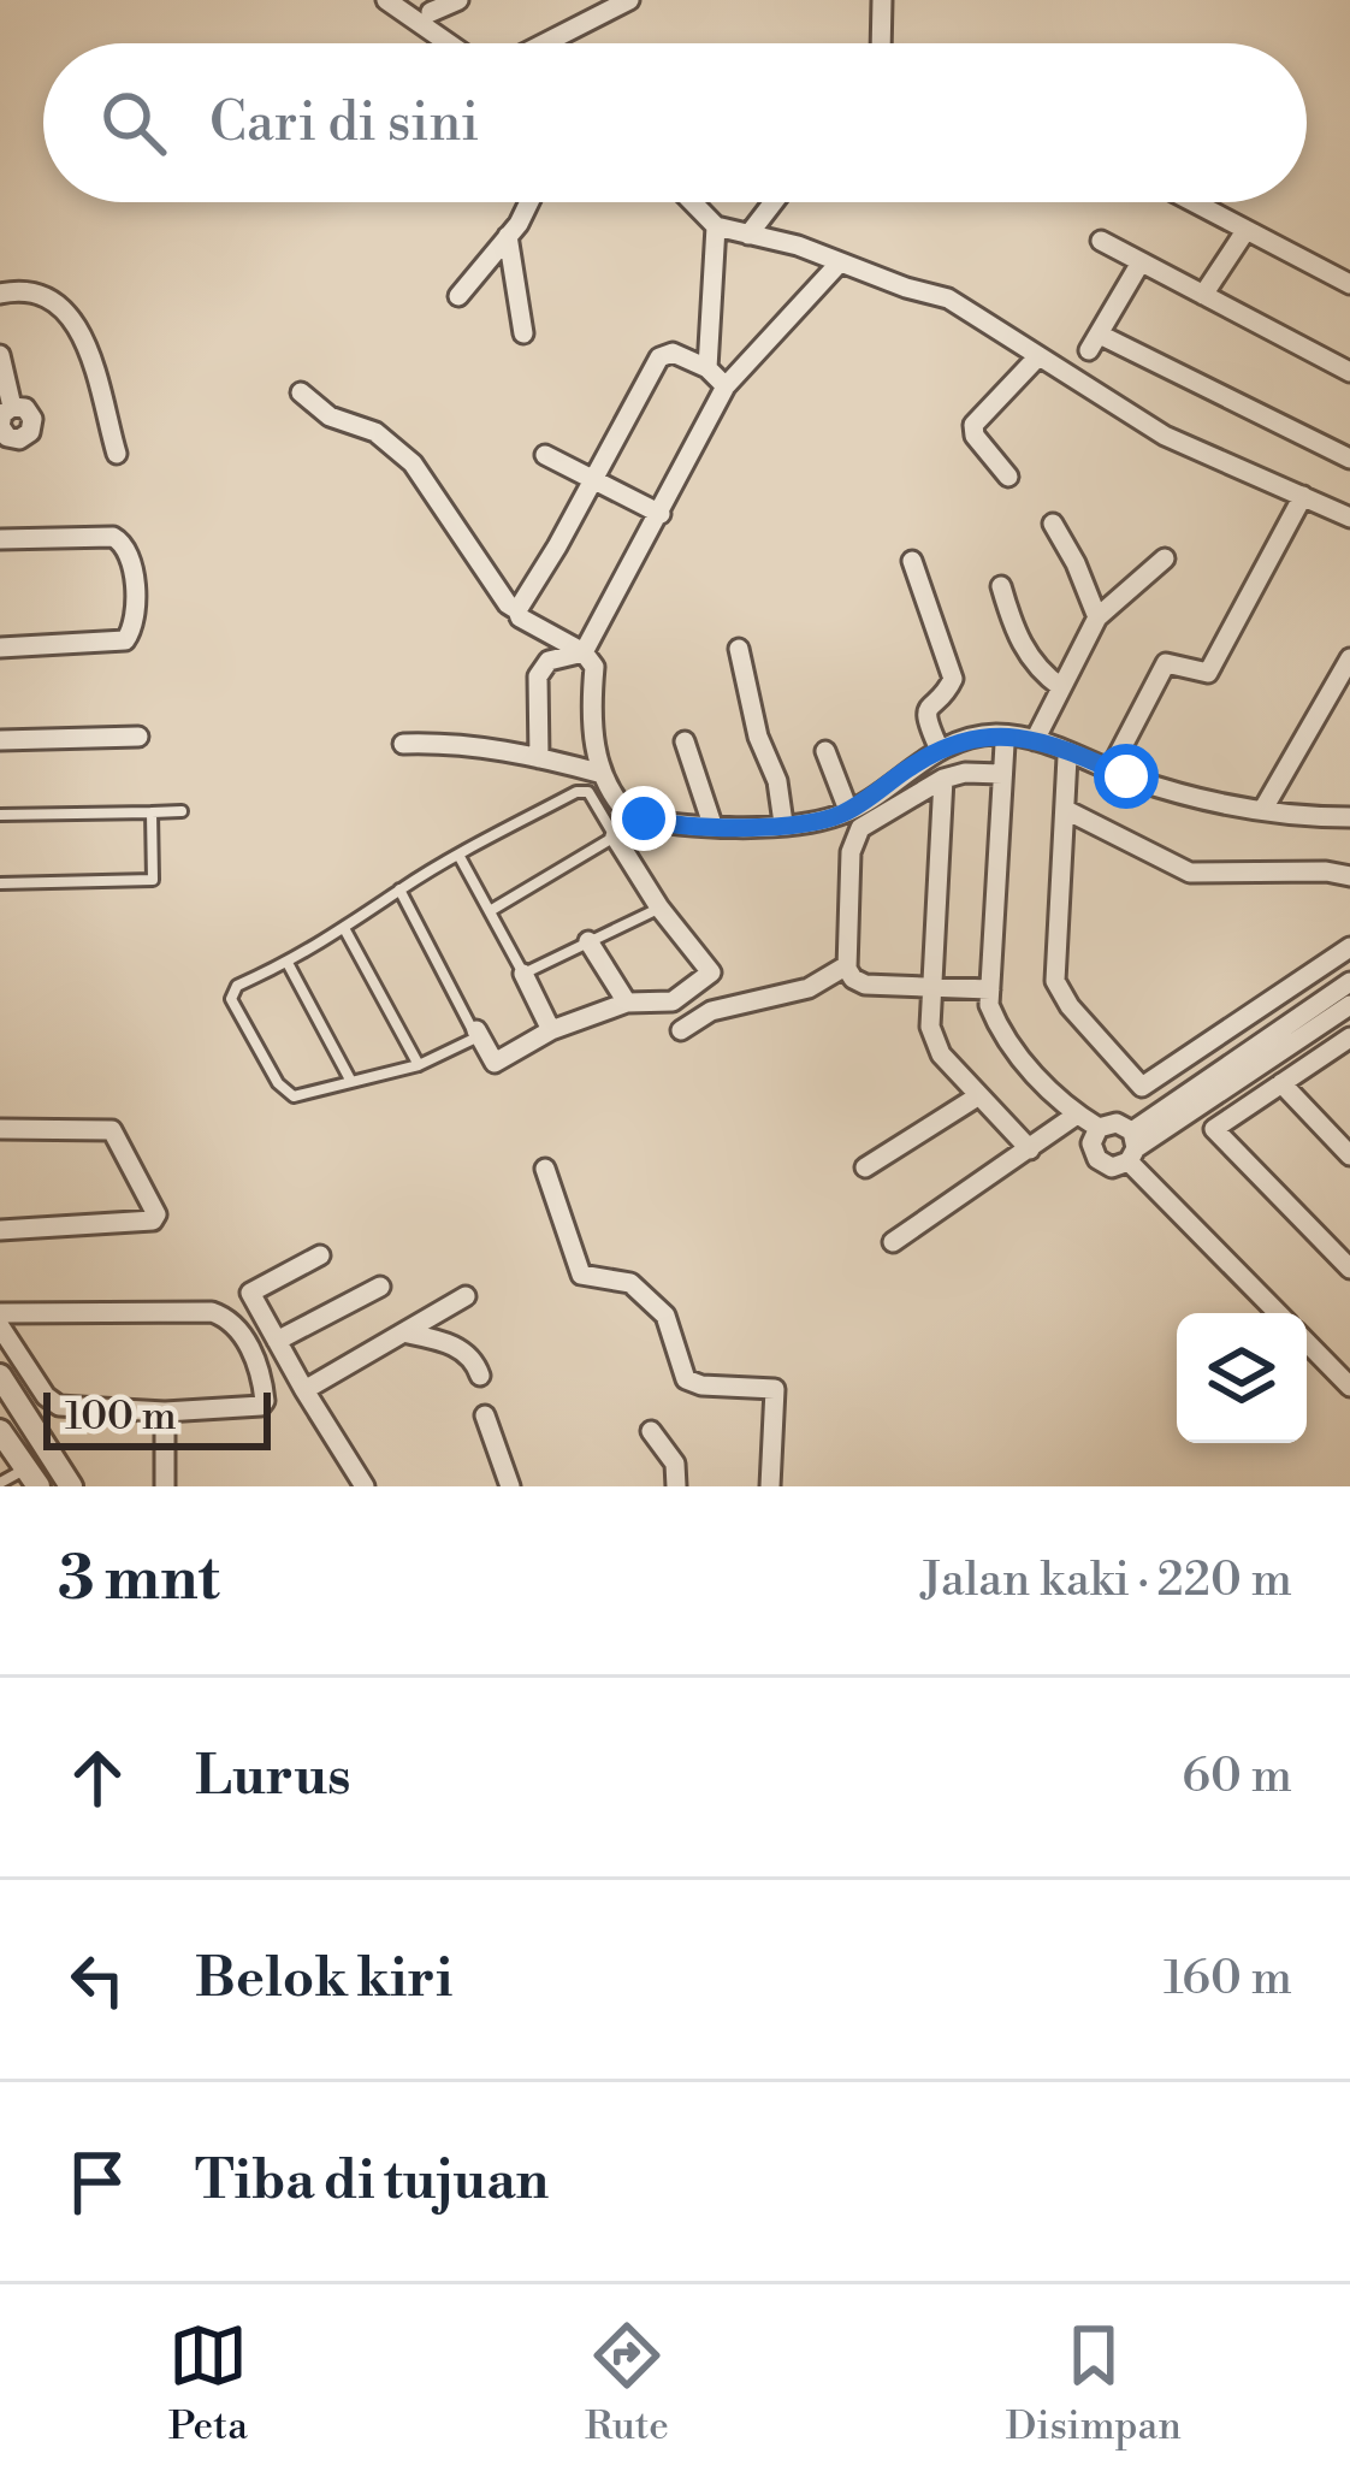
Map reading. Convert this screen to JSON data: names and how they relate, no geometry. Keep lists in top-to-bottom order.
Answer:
{
  "scale_bar": "100 m",
  "page": {
    "search": "Cari di sini",
    "scale": "100 m",
    "heading": ["3 mnt", "Jalan kaki · 220 m"],
    "list": [
      ["Lurus", "60 m"],
      ["Belok kiri", "160 m"],
      "Tiba di tujuan"
    ],
    "nav": ["Peta", "Rute", "Disimpan"]
  }
}
